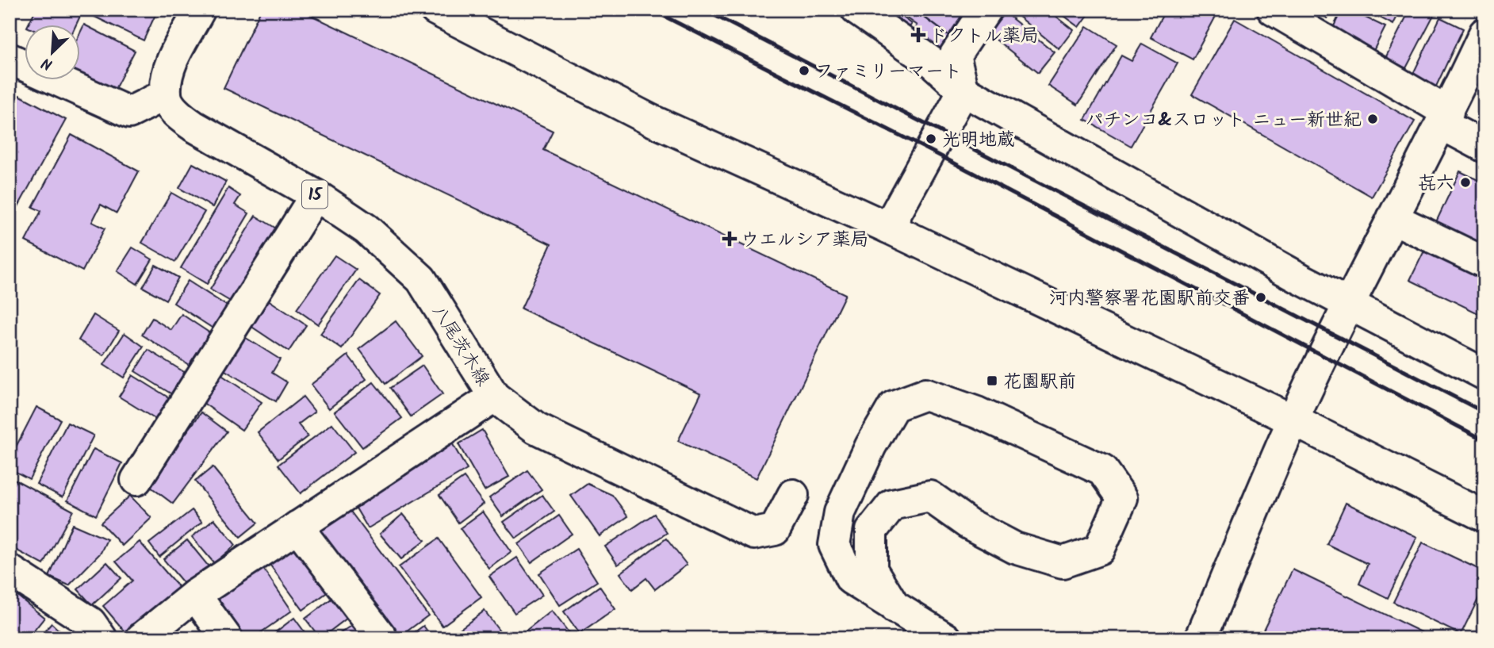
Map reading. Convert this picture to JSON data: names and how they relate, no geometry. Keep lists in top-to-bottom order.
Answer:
{
  "streets": {
    "street": ["15", "八尾茨木線"]
  },
  "places": {
    "health": ["ドクトル薬局", "ウエルシア薬局"],
    "other": [
      "ファミリーマート",
      "パチンコ&スロット ニュー新世紀",
      "光明地蔵",
      "㐂六",
      "河内警察署花園駅前交番"
    ],
    "transit": ["花園駅前"]
  },
  "north": "bottom left"
}
